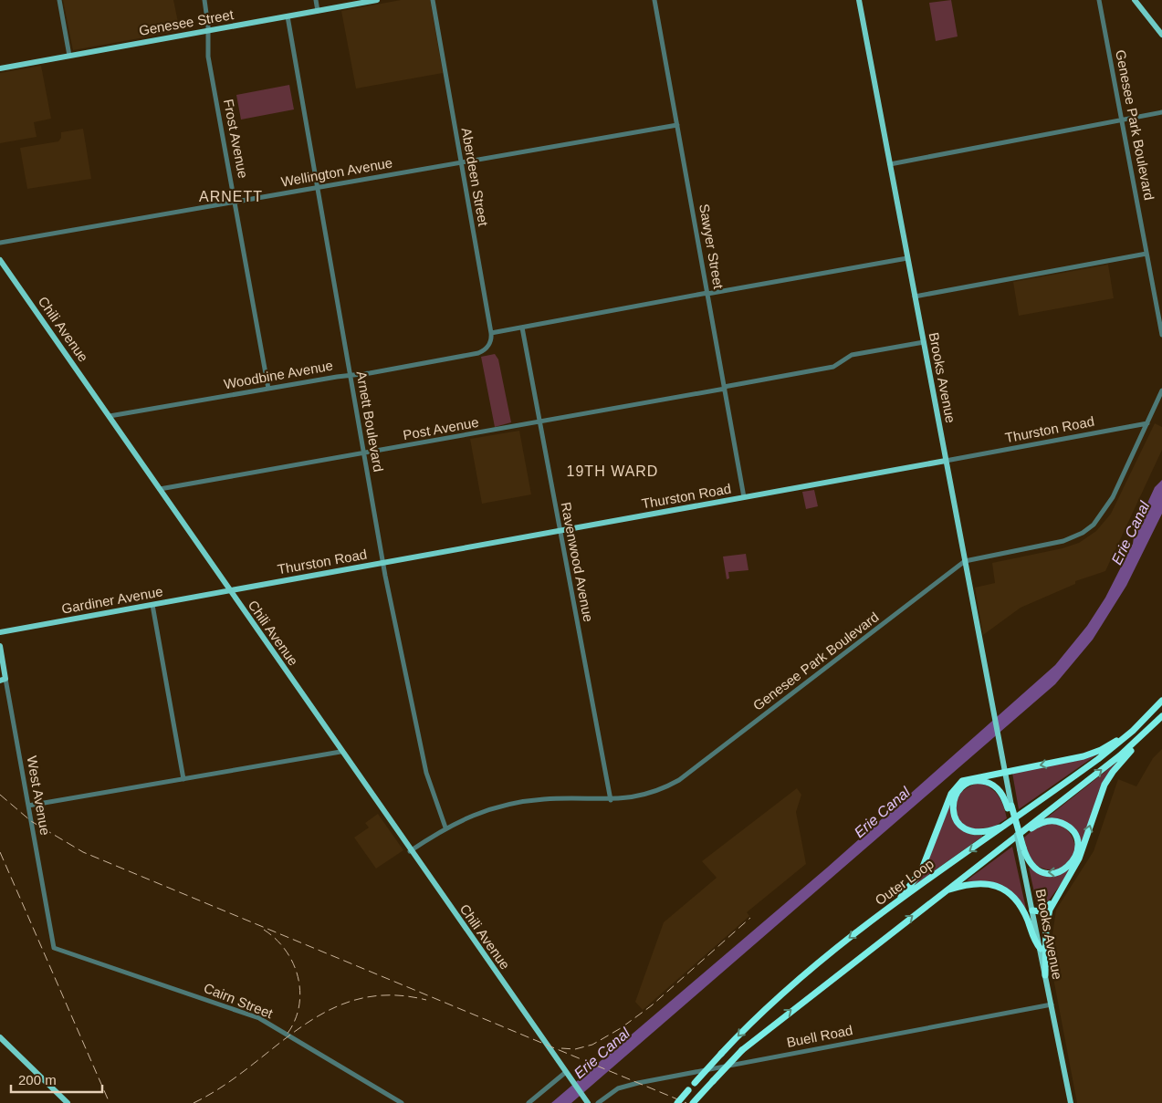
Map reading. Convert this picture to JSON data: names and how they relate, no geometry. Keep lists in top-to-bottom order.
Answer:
{
  "streets": {
    "highway": ["Outer Loop"],
    "main road": [
      "Genesee Street",
      "Chili Avenue",
      "Brooks Avenue",
      "Thurston Road",
      "Gardiner Avenue",
      "West Avenue"
    ],
    "street": [
      "Genesee Park Boulevard",
      "Frost Avenue",
      "Wellington Avenue",
      "Aberdeen Street",
      "Sawyer Street",
      "Woodbine Avenue",
      "Arnett Boulevard",
      "Post Avenue",
      "Ravenwood Avenue",
      "Cairn Street",
      "Buell Road"
    ]
  },
  "crossings": [
    ["Genesee Street", "Frost Avenue"],
    ["Genesee Street", "Arnett Boulevard"],
    ["Genesee Park Boulevard", "Chili Avenue"],
    ["Genesee Park Boulevard", "Brooks Avenue"],
    ["Genesee Park Boulevard", "Arnett Boulevard"],
    ["Genesee Park Boulevard", "Thurston Road"],
    ["Genesee Park Boulevard", "Ravenwood Avenue"],
    ["Frost Avenue", "Wellington Avenue"],
    ["Frost Avenue", "Woodbine Avenue"],
    ["Wellington Avenue", "Aberdeen Street"],
    ["Wellington Avenue", "Sawyer Street"],
    ["Wellington Avenue", "Arnett Boulevard"],
    ["Aberdeen Street", "Woodbine Avenue"],
    ["Sawyer Street", "Post Avenue"],
    ["Sawyer Street", "Thurston Road"],
    ["Chili Avenue", "Woodbine Avenue"],
    ["Chili Avenue", "Post Avenue"],
    ["Chili Avenue", "Thurston Road"],
    ["Chili Avenue", "Gardiner Avenue"],
    ["Woodbine Avenue", "Arnett Boulevard"],
    ["Brooks Avenue", "Post Avenue"],
    ["Brooks Avenue", "Thurston Road"],
    ["Brooks Avenue", "Buell Road"],
    ["Arnett Boulevard", "Post Avenue"],
    ["Arnett Boulevard", "Thurston Road"],
    ["Post Avenue", "Ravenwood Avenue"],
    ["Thurston Road", "Ravenwood Avenue"],
    ["Thurston Road", "Gardiner Avenue"],
    ["West Avenue", "Cairn Street"]
  ],
  "districts": ["ARNETT", "19TH WARD"],
  "water": ["Erie Canal"],
  "scale_bar": "200 m"
}
